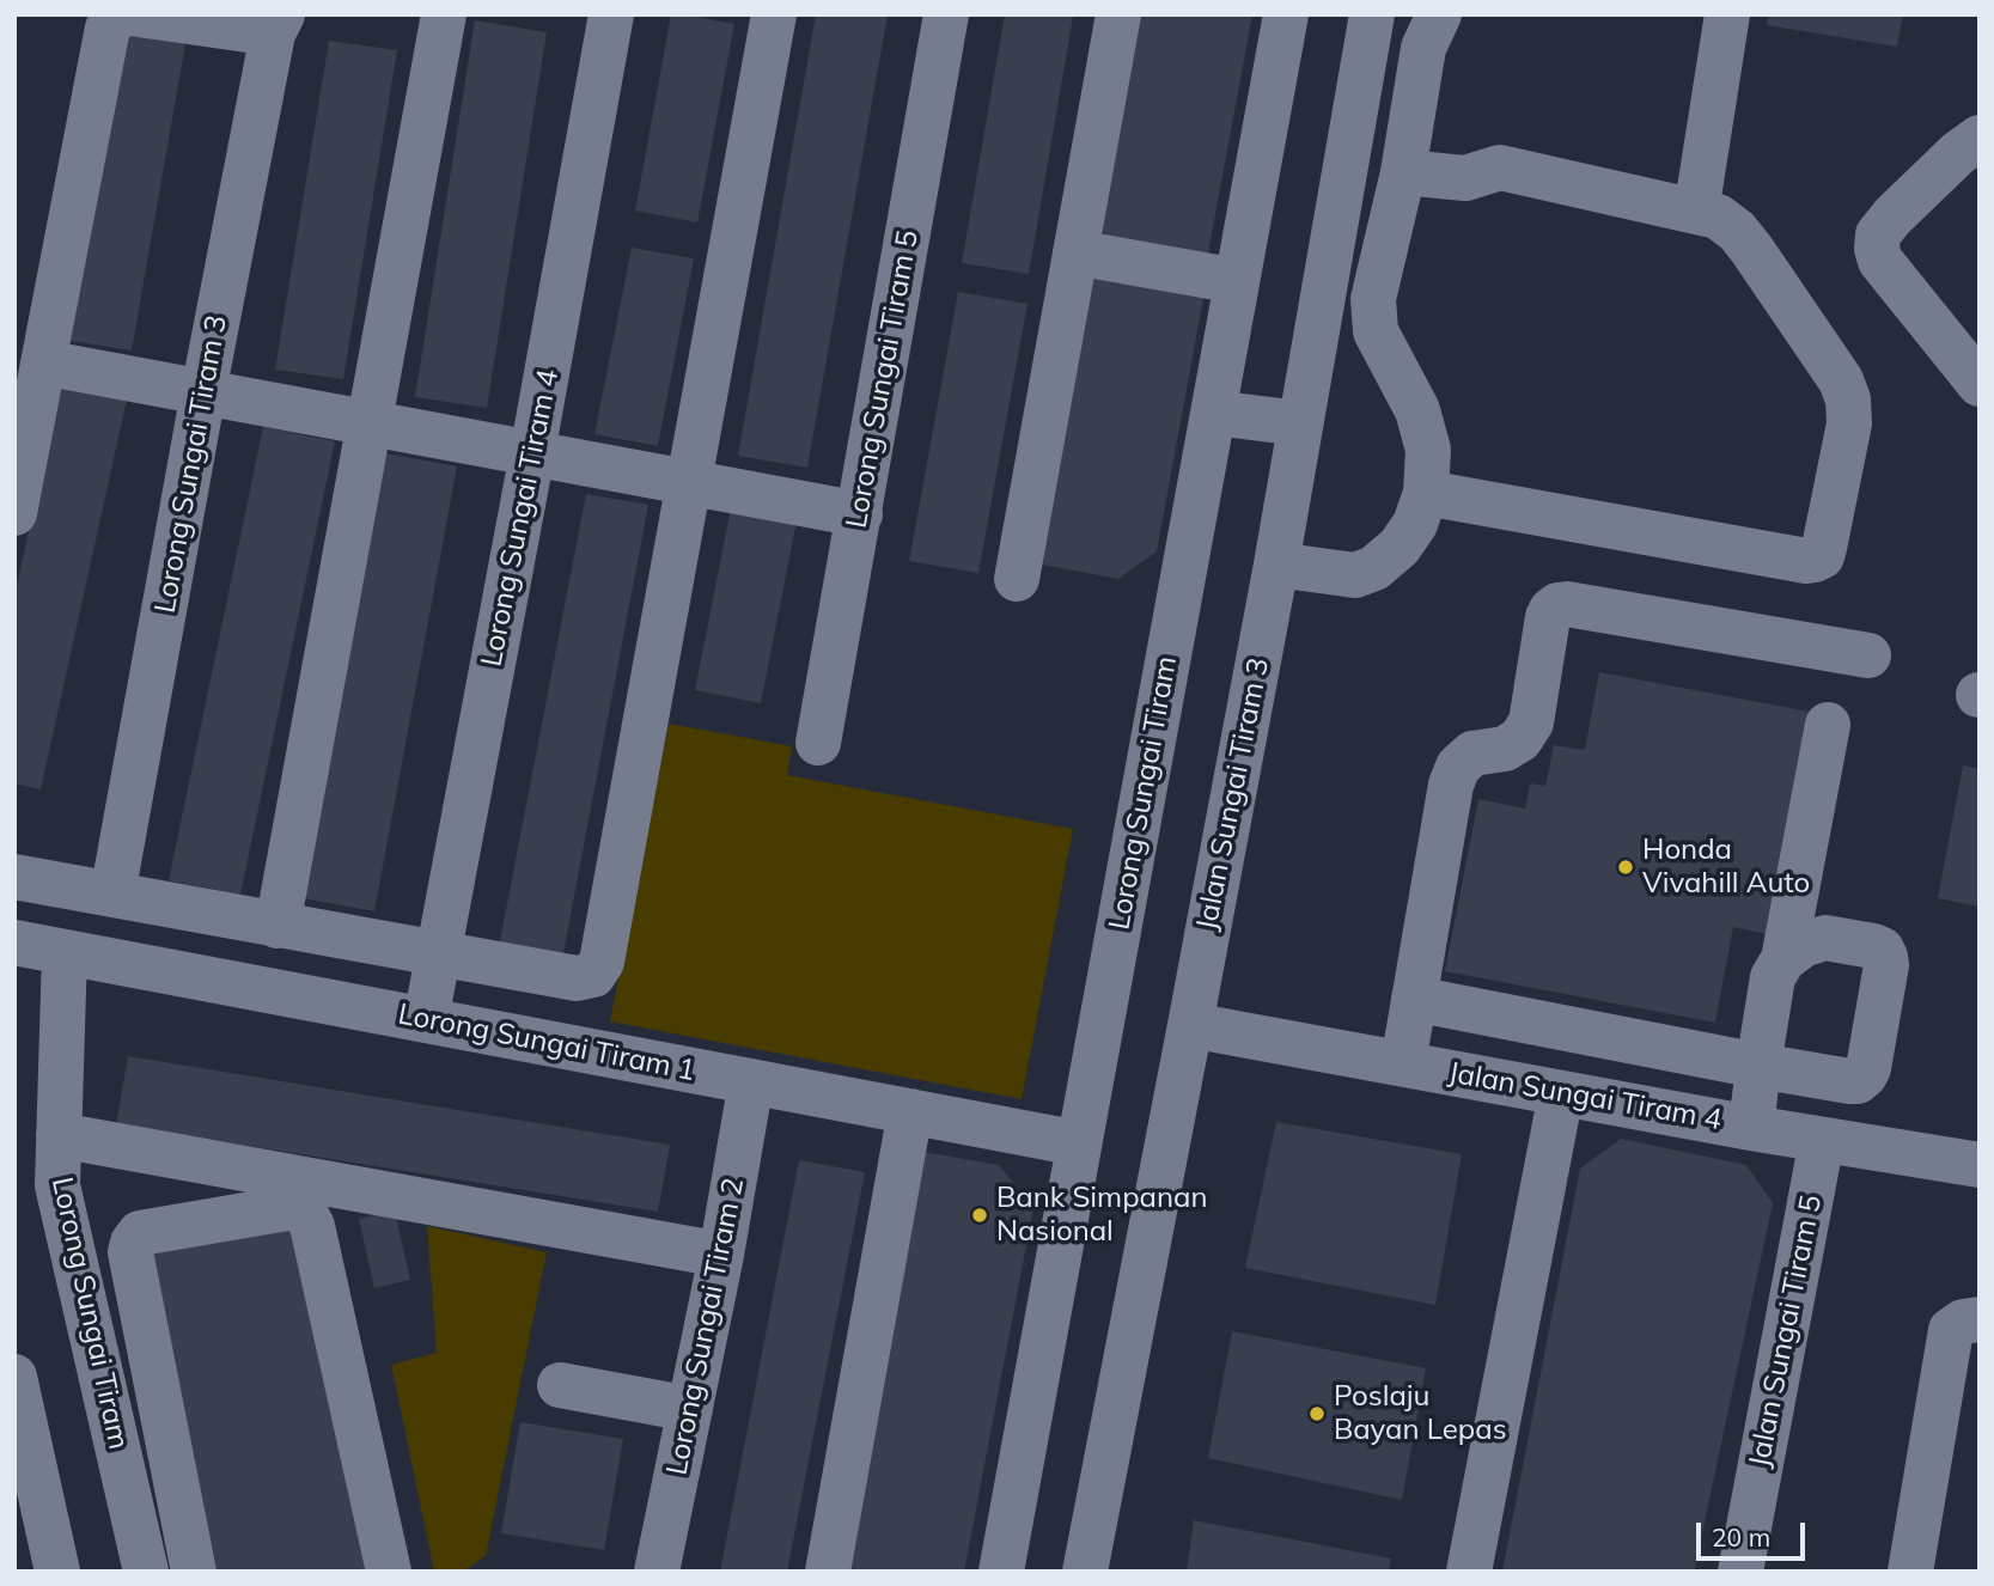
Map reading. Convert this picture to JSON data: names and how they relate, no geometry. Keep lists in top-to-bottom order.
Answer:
{
  "streets": {
    "street": [
      "Lorong Sungai Tiram 5",
      "Lorong Sungai Tiram 3",
      "Lorong Sungai Tiram 4",
      "Lorong Sungai Tiram",
      "Jalan Sungai Tiram 3",
      "Lorong Sungai Tiram 1",
      "Jalan Sungai Tiram 4",
      "Lorong Sungai Tiram 2",
      "Jalan Sungai Tiram 5"
    ]
  },
  "crossings": [
    ["Lorong Sungai Tiram 4", "Lorong Sungai Tiram 1"],
    ["Lorong Sungai Tiram", "Lorong Sungai Tiram 1"],
    ["Jalan Sungai Tiram 3", "Jalan Sungai Tiram 4"],
    ["Lorong Sungai Tiram 1", "Lorong Sungai Tiram 2"],
    ["Jalan Sungai Tiram 4", "Jalan Sungai Tiram 5"]
  ],
  "places": ["Honda Vivahill Auto", "Bank Simpanan Nasional", "Poslaju Bayan Lepas"],
  "scale_bar": "20 m"
}
